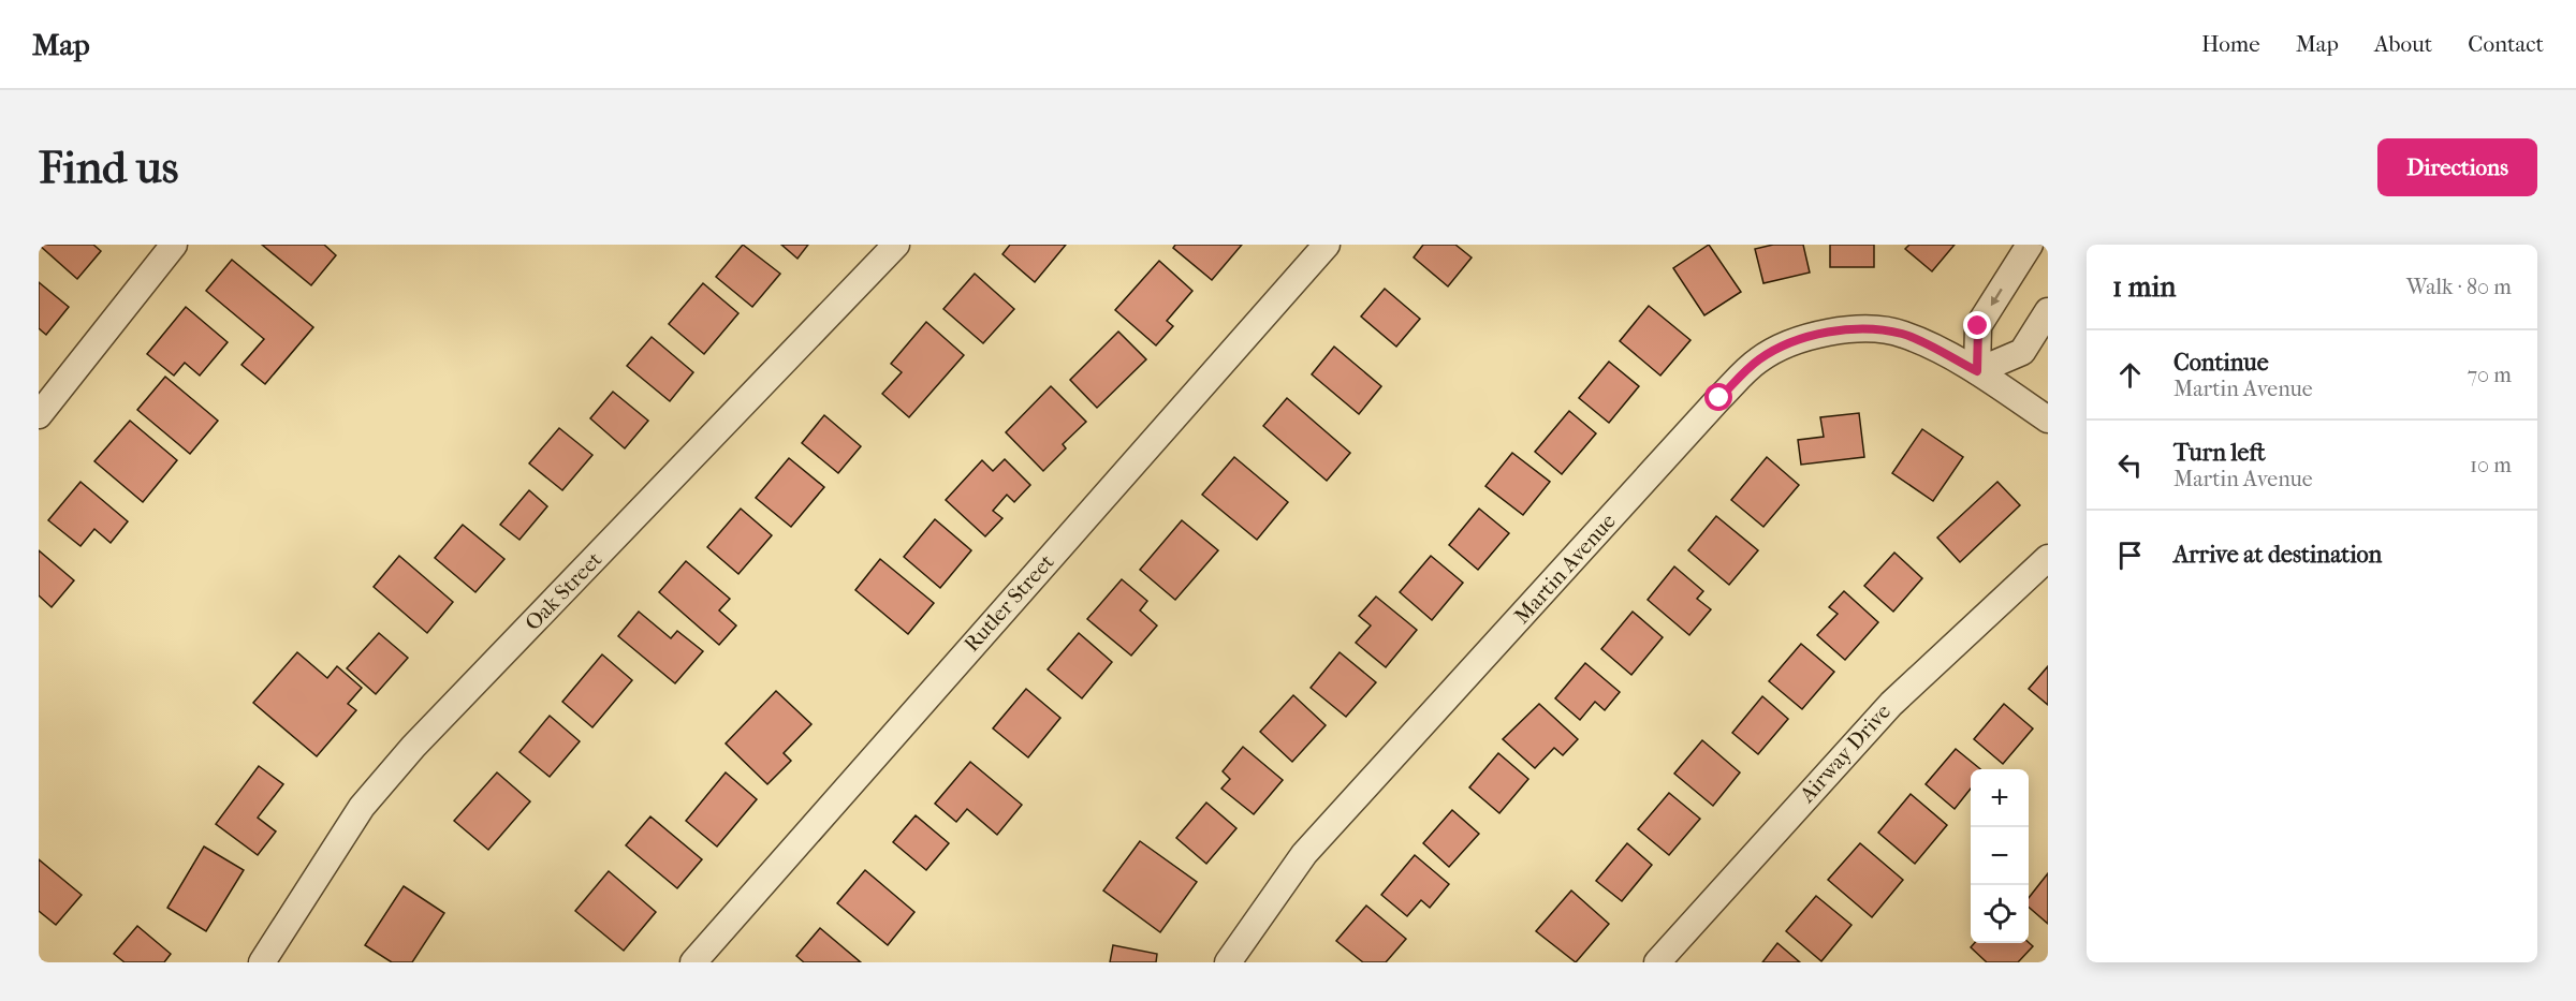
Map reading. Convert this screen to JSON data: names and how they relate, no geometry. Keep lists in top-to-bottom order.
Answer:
{
  "streets": {
    "street": [
      "Martin Avenue",
      "Oak Street",
      "Rutler Street",
      "Airway Drive"
    ]
  },
  "page": {
    "header": "Map",
    "nav": [
      "Home",
      "Map",
      "About",
      "Contact"
    ],
    "buttons": "Directions",
    "title": "Find us",
    "heading": ["1 min", "Walk · 80 m"],
    "list": [
      ["Continue", "Martin Avenue", "70 m"],
      ["Turn left", "Martin Avenue", "10 m"],
      "Arrive at destination"
    ],
    "map_buttons": ["+", "−"]
  }
}
